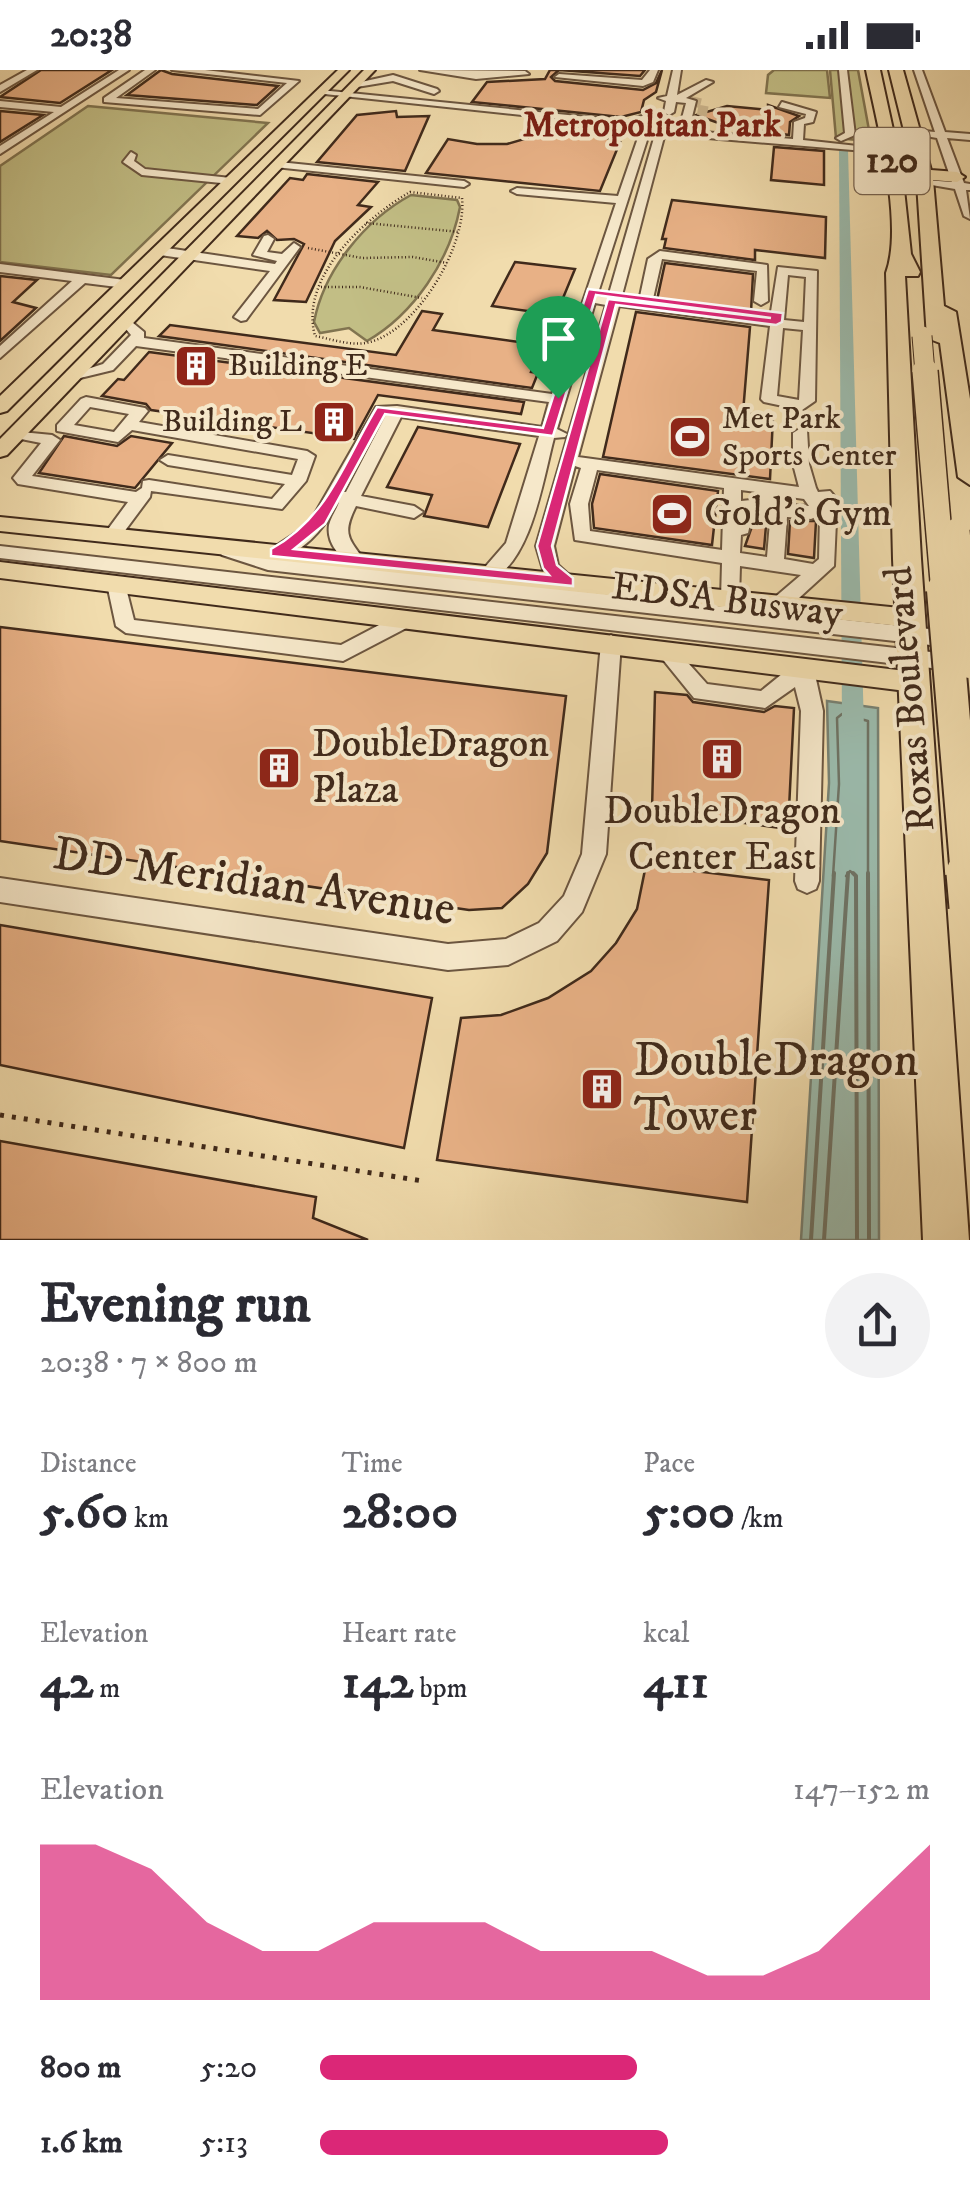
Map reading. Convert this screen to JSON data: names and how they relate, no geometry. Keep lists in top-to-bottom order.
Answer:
{
  "streets": {
    "highway": ["120", "Roxas Boulevard"],
    "street": ["EDSA Busway", "DD Meridian Avenue"]
  },
  "crossings": [
    ["120", "Roxas Boulevard"]
  ],
  "districts": ["Metropolitan Park"],
  "places": {
    "building": [
      "Building E",
      "Building L",
      "DoubleDragon Center East",
      "DoubleDragon Plaza",
      "DoubleDragon Tower"
    ],
    "sports": ["Met Park Sports Center", "Gold's Gym"]
  },
  "page": {
    "status": "20:38",
    "heading": ["Evening run", "20:38 · 7 × 800 m"],
    "stats": [
      ["Distance", "5.60 km"],
      ["Time", "28:00"],
      ["Pace", "5:00 /km"],
      ["Elevation", "42 m"],
      ["Heart rate", "142 bpm"],
      ["kcal", "411"]
    ],
    "chart": ["Elevation", "147–152 m"],
    "list": [
      {
        "name": "800 m",
        "note": "5:20"
      },
      {
        "name": "1.6 km",
        "note": "5:13"
      }
    ]
  }
}
